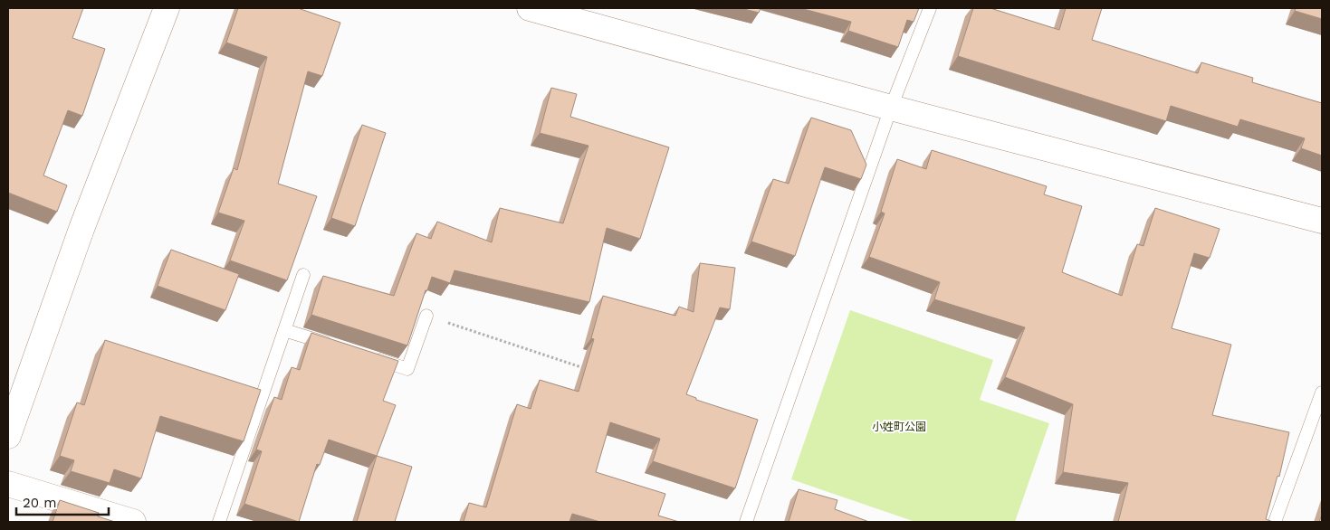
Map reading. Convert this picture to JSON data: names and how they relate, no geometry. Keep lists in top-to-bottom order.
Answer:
{
  "parks": ["小姓町公園"],
  "scale_bar": "20 m"
}
